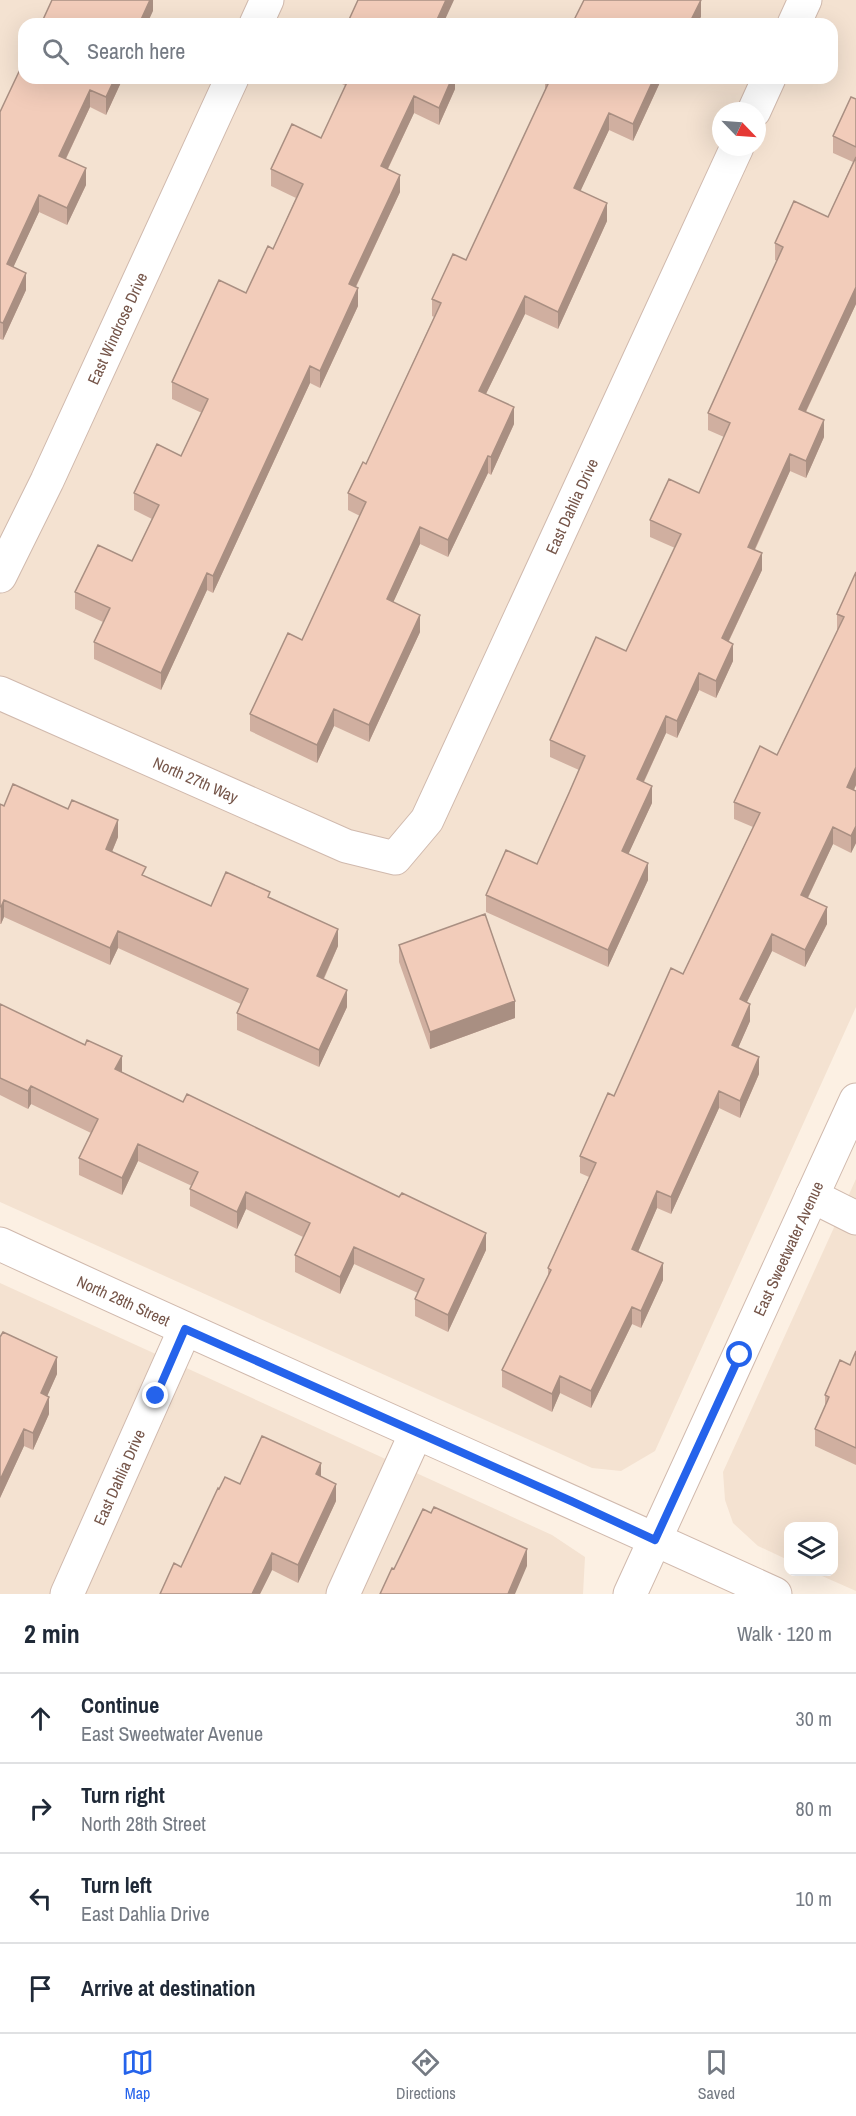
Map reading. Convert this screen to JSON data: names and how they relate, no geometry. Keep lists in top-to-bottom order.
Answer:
{
  "streets": {
    "street": [
      "East Windrose Drive",
      "East Dahlia Drive",
      "North 27th Way",
      "East Sweetwater Avenue",
      "North 28th Street"
    ]
  },
  "crossings": [
    ["East Dahlia Drive", "North 27th Way"],
    ["East Dahlia Drive", "North 28th Street"],
    ["East Sweetwater Avenue", "North 28th Street"]
  ],
  "north": "bottom right",
  "page": {
    "search": "Search here",
    "heading": ["2 min", "Walk · 120 m"],
    "list": [
      ["Continue", "East Sweetwater Avenue", "30 m"],
      ["Turn right", "North 28th Street", "80 m"],
      ["Turn left", "East Dahlia Drive", "10 m"],
      "Arrive at destination"
    ],
    "nav": ["Map", "Directions", "Saved"]
  }
}
